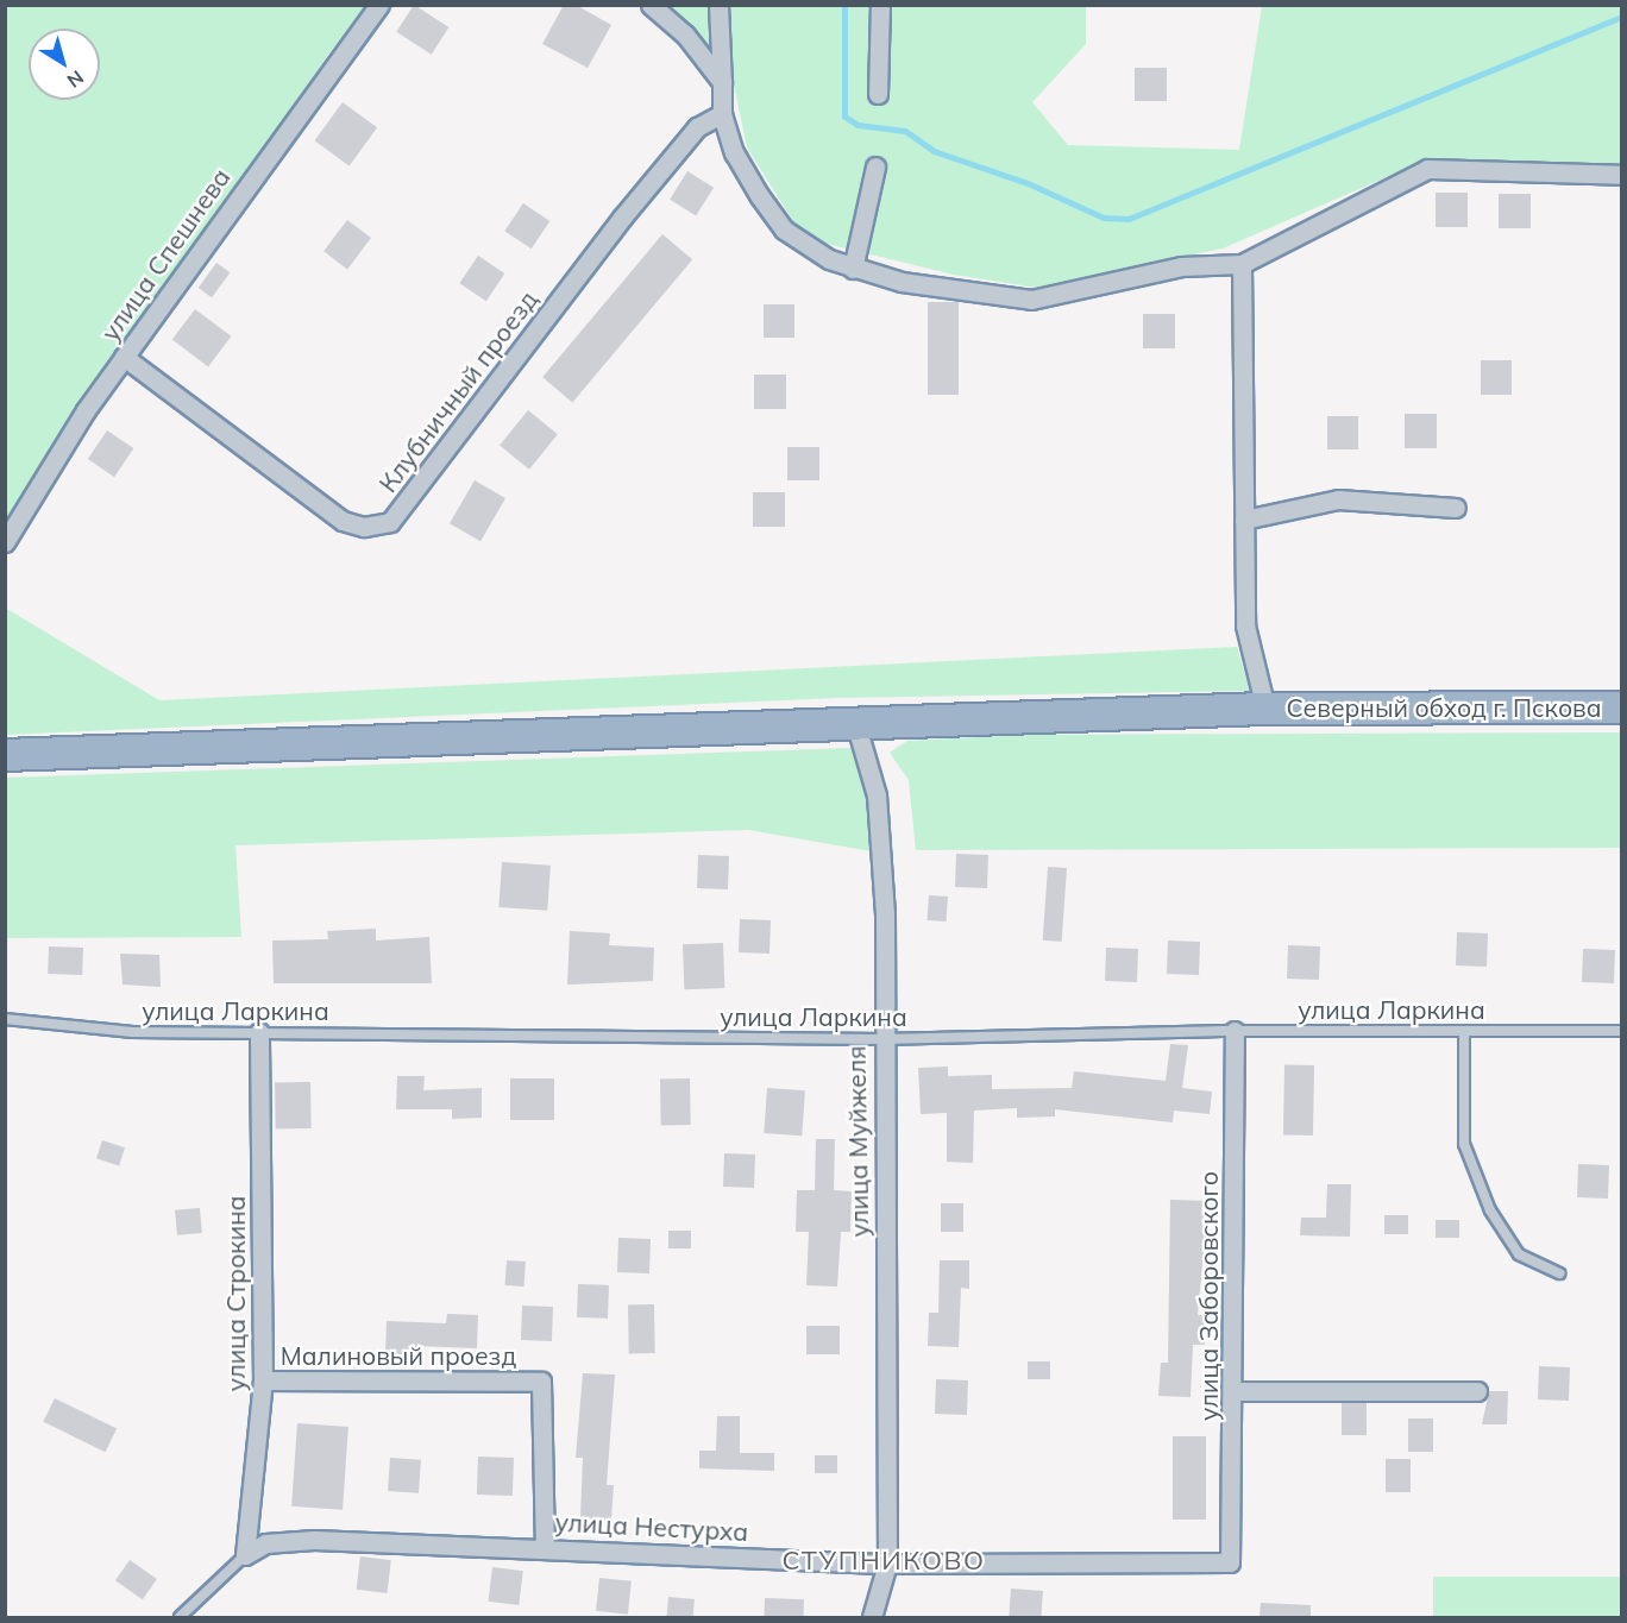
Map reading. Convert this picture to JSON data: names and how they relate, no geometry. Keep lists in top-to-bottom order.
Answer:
{
  "streets": {
    "highway": ["Северный обход г. Пскова"],
    "street": [
      "улица Спешнева",
      "Клубничный проезд",
      "улица Муйжеля",
      "улица Строкина",
      "улица Заборовского",
      "Малиновый проезд",
      "улица Нестурха"
    ],
    "lane": ["улица Ларкина"]
  },
  "crossings": [
    ["улица Спешнева", "Клубничный проезд"],
    ["Северный обход г. Пскова", "улица Муйжеля"],
    ["улица Ларкина", "улица Муйжеля"],
    ["улица Ларкина", "улица Строкина"],
    ["улица Ларкина", "улица Заборовского"],
    ["улица Муйжеля", "улица Нестурха"],
    ["улица Строкина", "Малиновый проезд"],
    ["улица Строкина", "улица Нестурха"],
    ["улица Заборовского", "улица Нестурха"],
    ["Малиновый проезд", "улица Нестурха"]
  ],
  "districts": ["СТУПНИКОВО"],
  "north": "bottom right"
}
